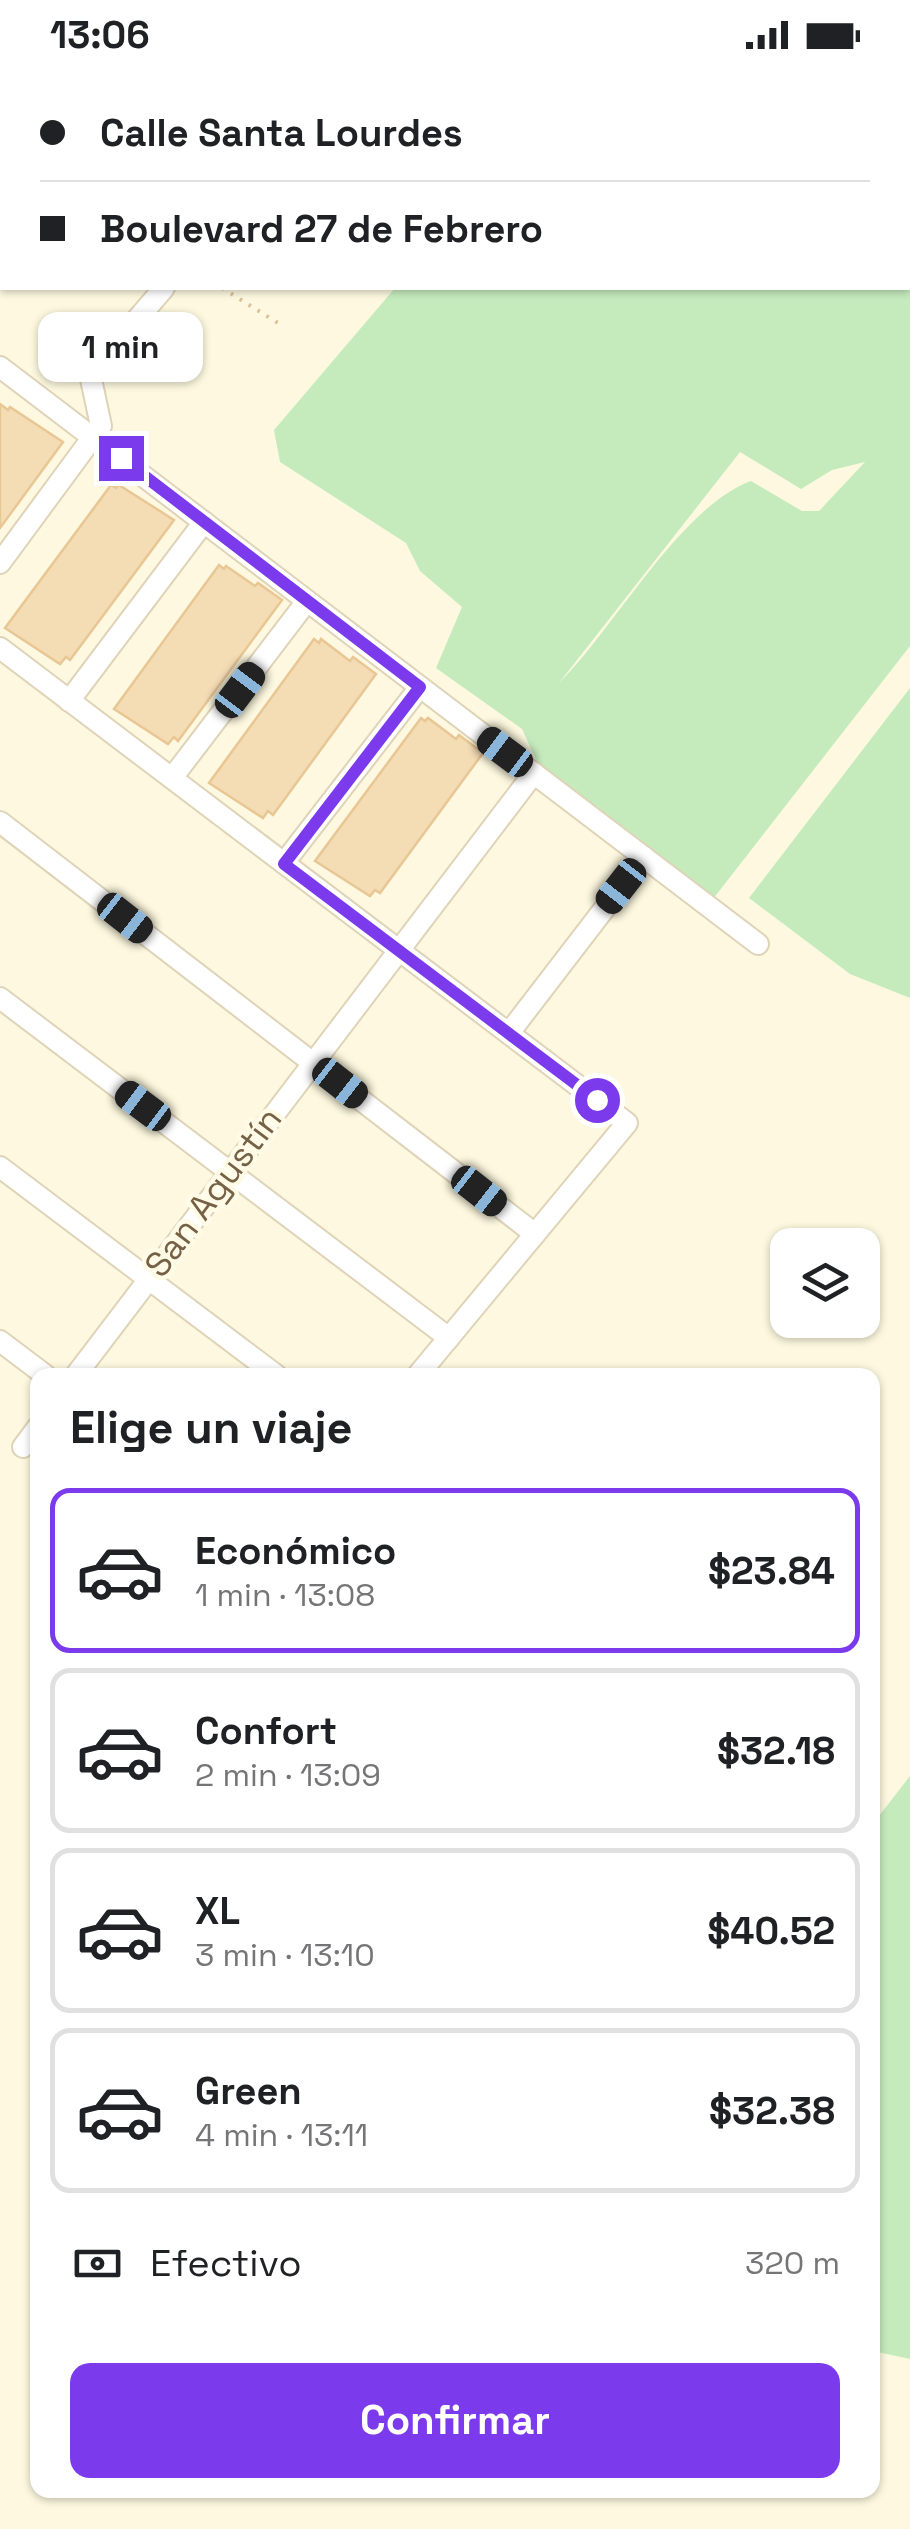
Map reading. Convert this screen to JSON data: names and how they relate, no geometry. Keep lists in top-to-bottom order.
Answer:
{
  "streets": {
    "street": ["San Agustín"]
  },
  "page": {
    "status": "13:06",
    "banner": ["Calle Santa Lourdes", "Boulevard 27 de Febrero"],
    "bubble": "1 min",
    "heading": "Elige un viaje",
    "list": [
      {
        "name": "Económico",
        "note": "1 min · 13:08",
        "value": "$23.84"
      },
      {
        "name": "Confort",
        "note": "2 min · 13:09",
        "value": "$32.18"
      },
      {
        "name": "XL",
        "note": "3 min · 13:10",
        "value": "$40.52"
      },
      {
        "name": "Green",
        "note": "4 min · 13:11",
        "value": "$32.38"
      }
    ],
    "pay": ["Efectivo", "320 m"],
    "buttons": "Confirmar"
  }
}
